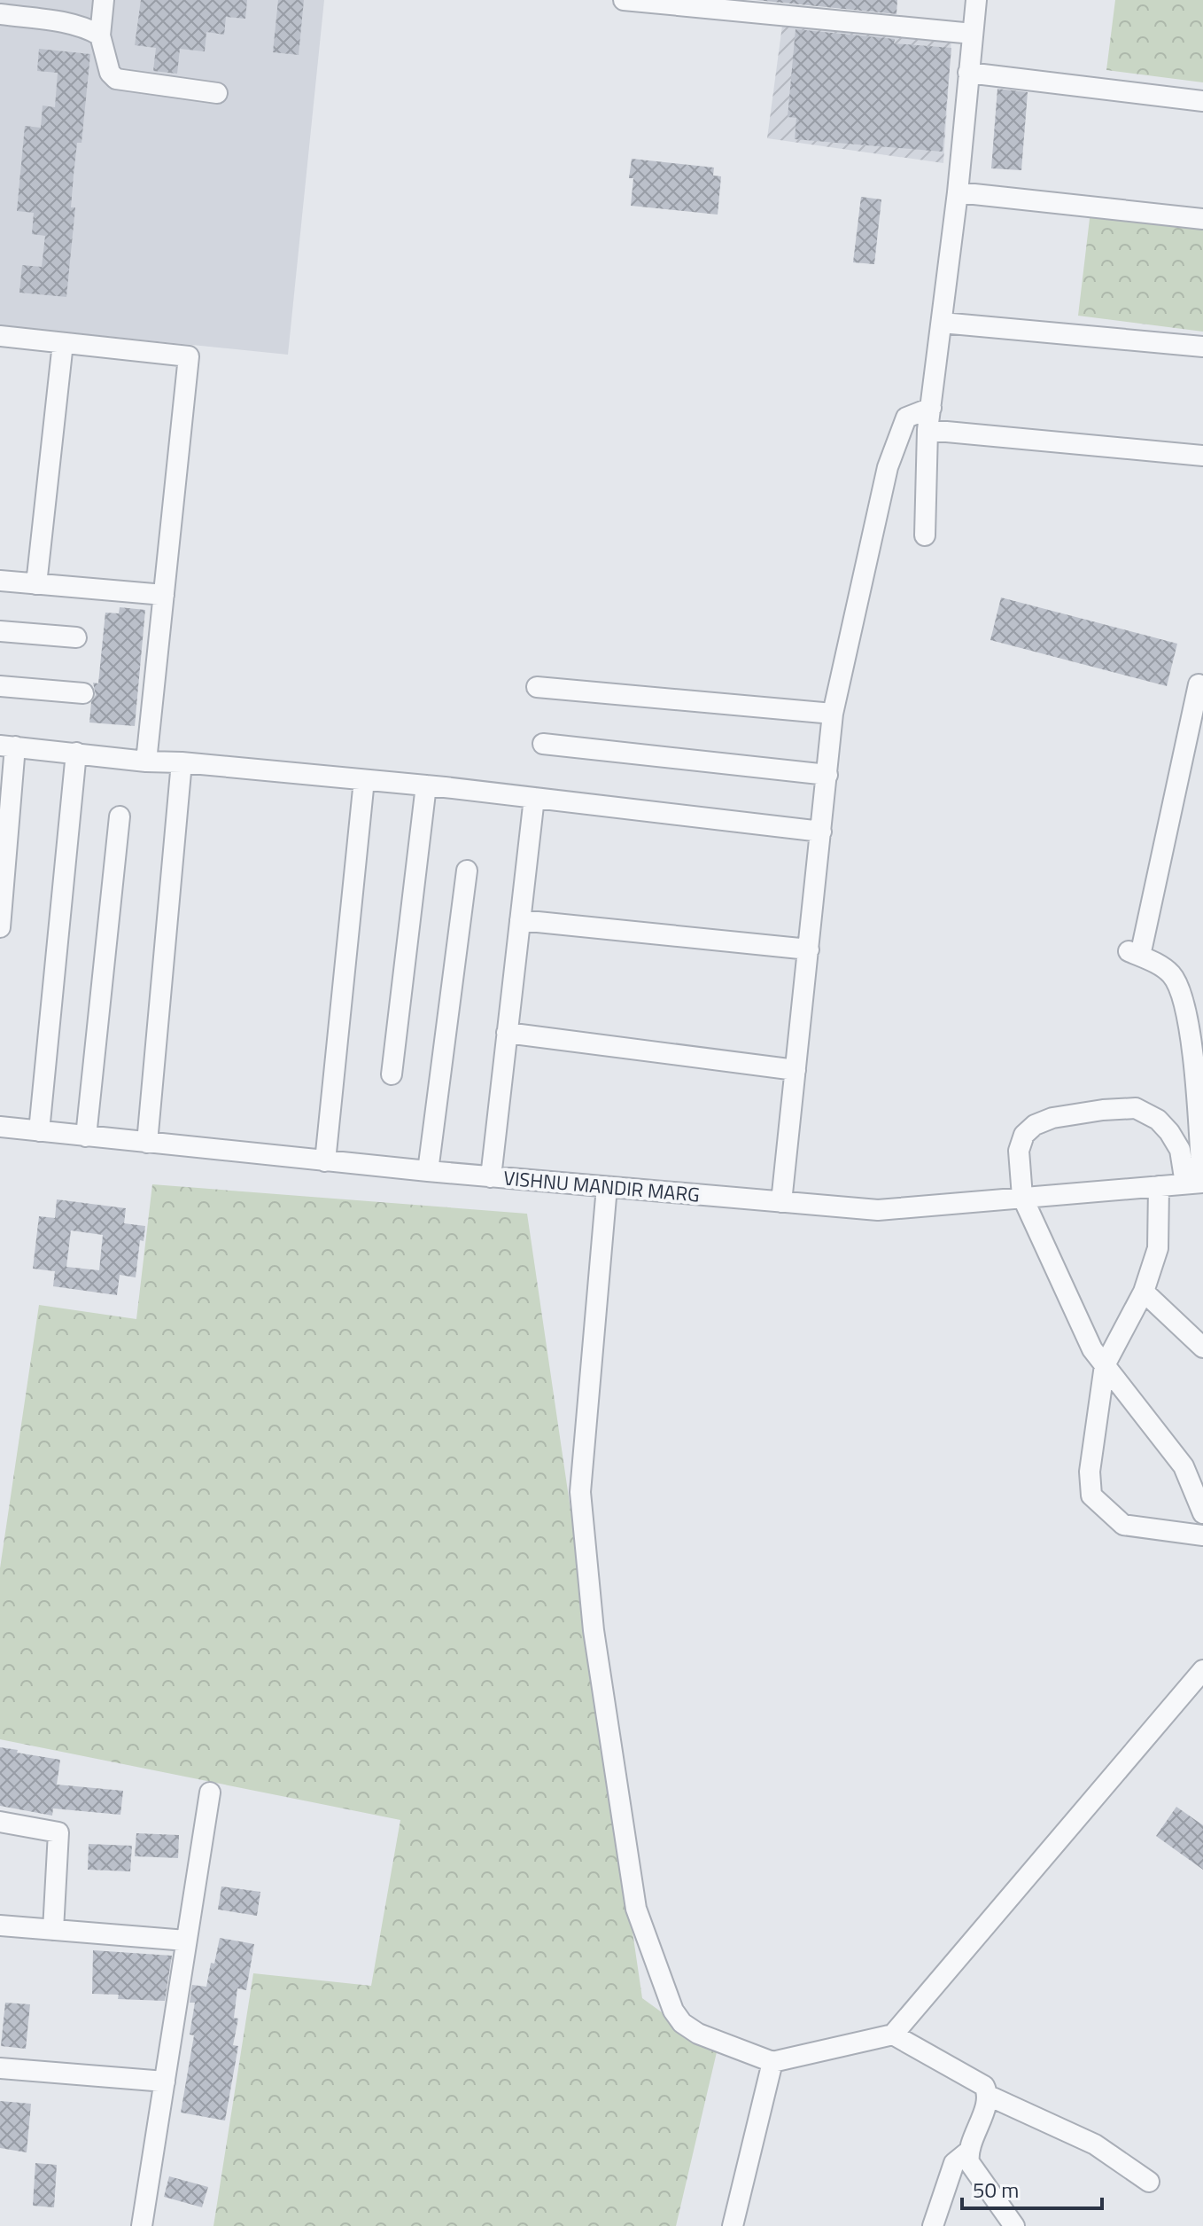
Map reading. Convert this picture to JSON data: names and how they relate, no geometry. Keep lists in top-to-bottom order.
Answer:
{
  "streets": {
    "street": ["VISHNU MANDIR MARG"]
  },
  "scale_bar": "50 m"
}
